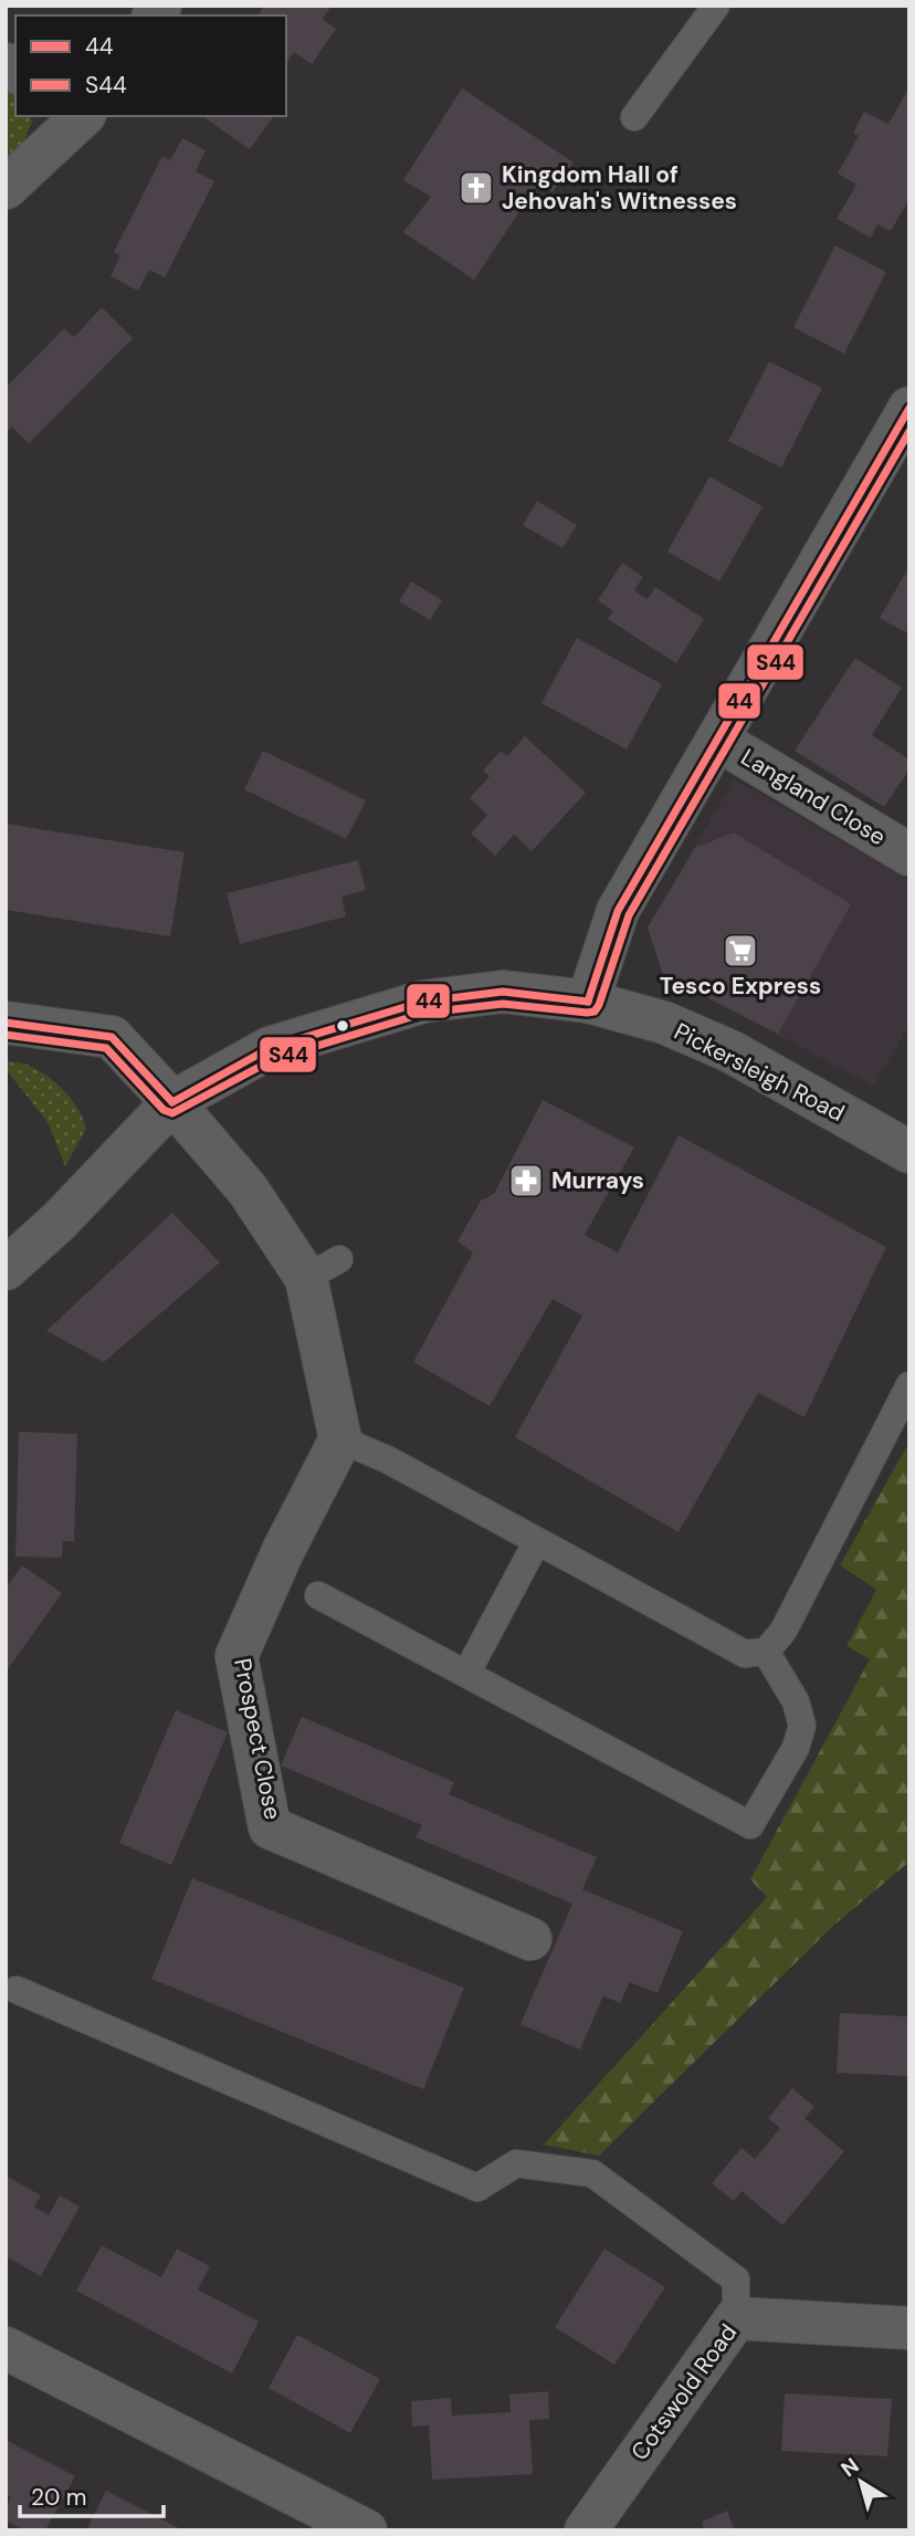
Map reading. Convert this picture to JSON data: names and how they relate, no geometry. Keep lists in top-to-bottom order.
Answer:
{
  "streets": {
    "street": [
      "Langland Close",
      "Pickersleigh Road",
      "Prospect Close",
      "Cotswold Road"
    ]
  },
  "places": {
    "church": ["Kingdom Hall of Jehovah's Witnesses"],
    "supermarket": ["Tesco Express"],
    "pharmacy": ["Murrays"]
  },
  "lines": ["transit line 44", "transit line S44"],
  "legend": ["44", "S44"],
  "scale_bar": "20 m",
  "north": "top left"
}
